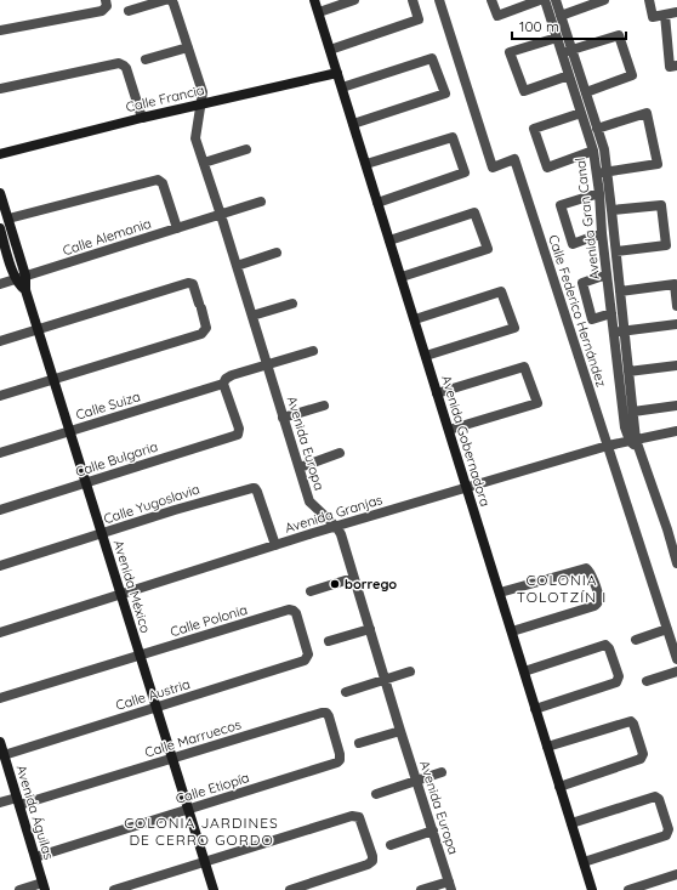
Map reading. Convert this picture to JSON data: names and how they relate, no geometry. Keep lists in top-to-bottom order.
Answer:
{
  "streets": {
    "street": [
      "Calle Francia",
      "Avenida Gran Canal",
      "Calle Alemania",
      "Calle Federico Hernández",
      "Calle Suiza",
      "Avenida Gobernadora",
      "Avenida Europa",
      "Calle Bulgaria",
      "Calle Yugoslavia",
      "Avenida Granjas",
      "Avenida México",
      "Calle Polonia",
      "Calle Austria",
      "Calle Marruecos",
      "Calle Etiopía",
      "Avenida Águilas"
    ]
  },
  "crossings": [
    ["Calle Francia", "Avenida Gobernadora"],
    ["Calle Francia", "Avenida Europa"],
    ["Avenida Gran Canal", "Avenida Granjas"],
    ["Calle Alemania", "Avenida Europa"],
    ["Calle Alemania", "Avenida México"],
    ["Calle Federico Hernández", "Avenida Granjas"],
    ["Calle Suiza", "Avenida Europa"],
    ["Calle Suiza", "Calle Bulgaria"],
    ["Calle Suiza", "Avenida México"],
    ["Avenida Gobernadora", "Avenida Granjas"],
    ["Avenida Europa", "Avenida Granjas"],
    ["Calle Bulgaria", "Avenida México"],
    ["Calle Yugoslavia", "Avenida Granjas"],
    ["Calle Yugoslavia", "Avenida México"],
    ["Avenida Granjas", "Avenida México"],
    ["Avenida México", "Calle Polonia"],
    ["Avenida México", "Calle Austria"],
    ["Avenida México", "Calle Marruecos"],
    ["Avenida México", "Calle Etiopía"],
    ["Calle Polonia", "Calle Austria"],
    ["Calle Austria", "Avenida Águilas"],
    ["Calle Marruecos", "Calle Etiopía"],
    ["Calle Marruecos", "Avenida Águilas"],
    ["Calle Etiopía", "Avenida Águilas"]
  ],
  "districts": ["COLONIA TOLOTZÍN I", "COLONIA JARDINES DE CERRO GORDO"],
  "places": ["borrego"],
  "scale_bar": "100 m"
}
